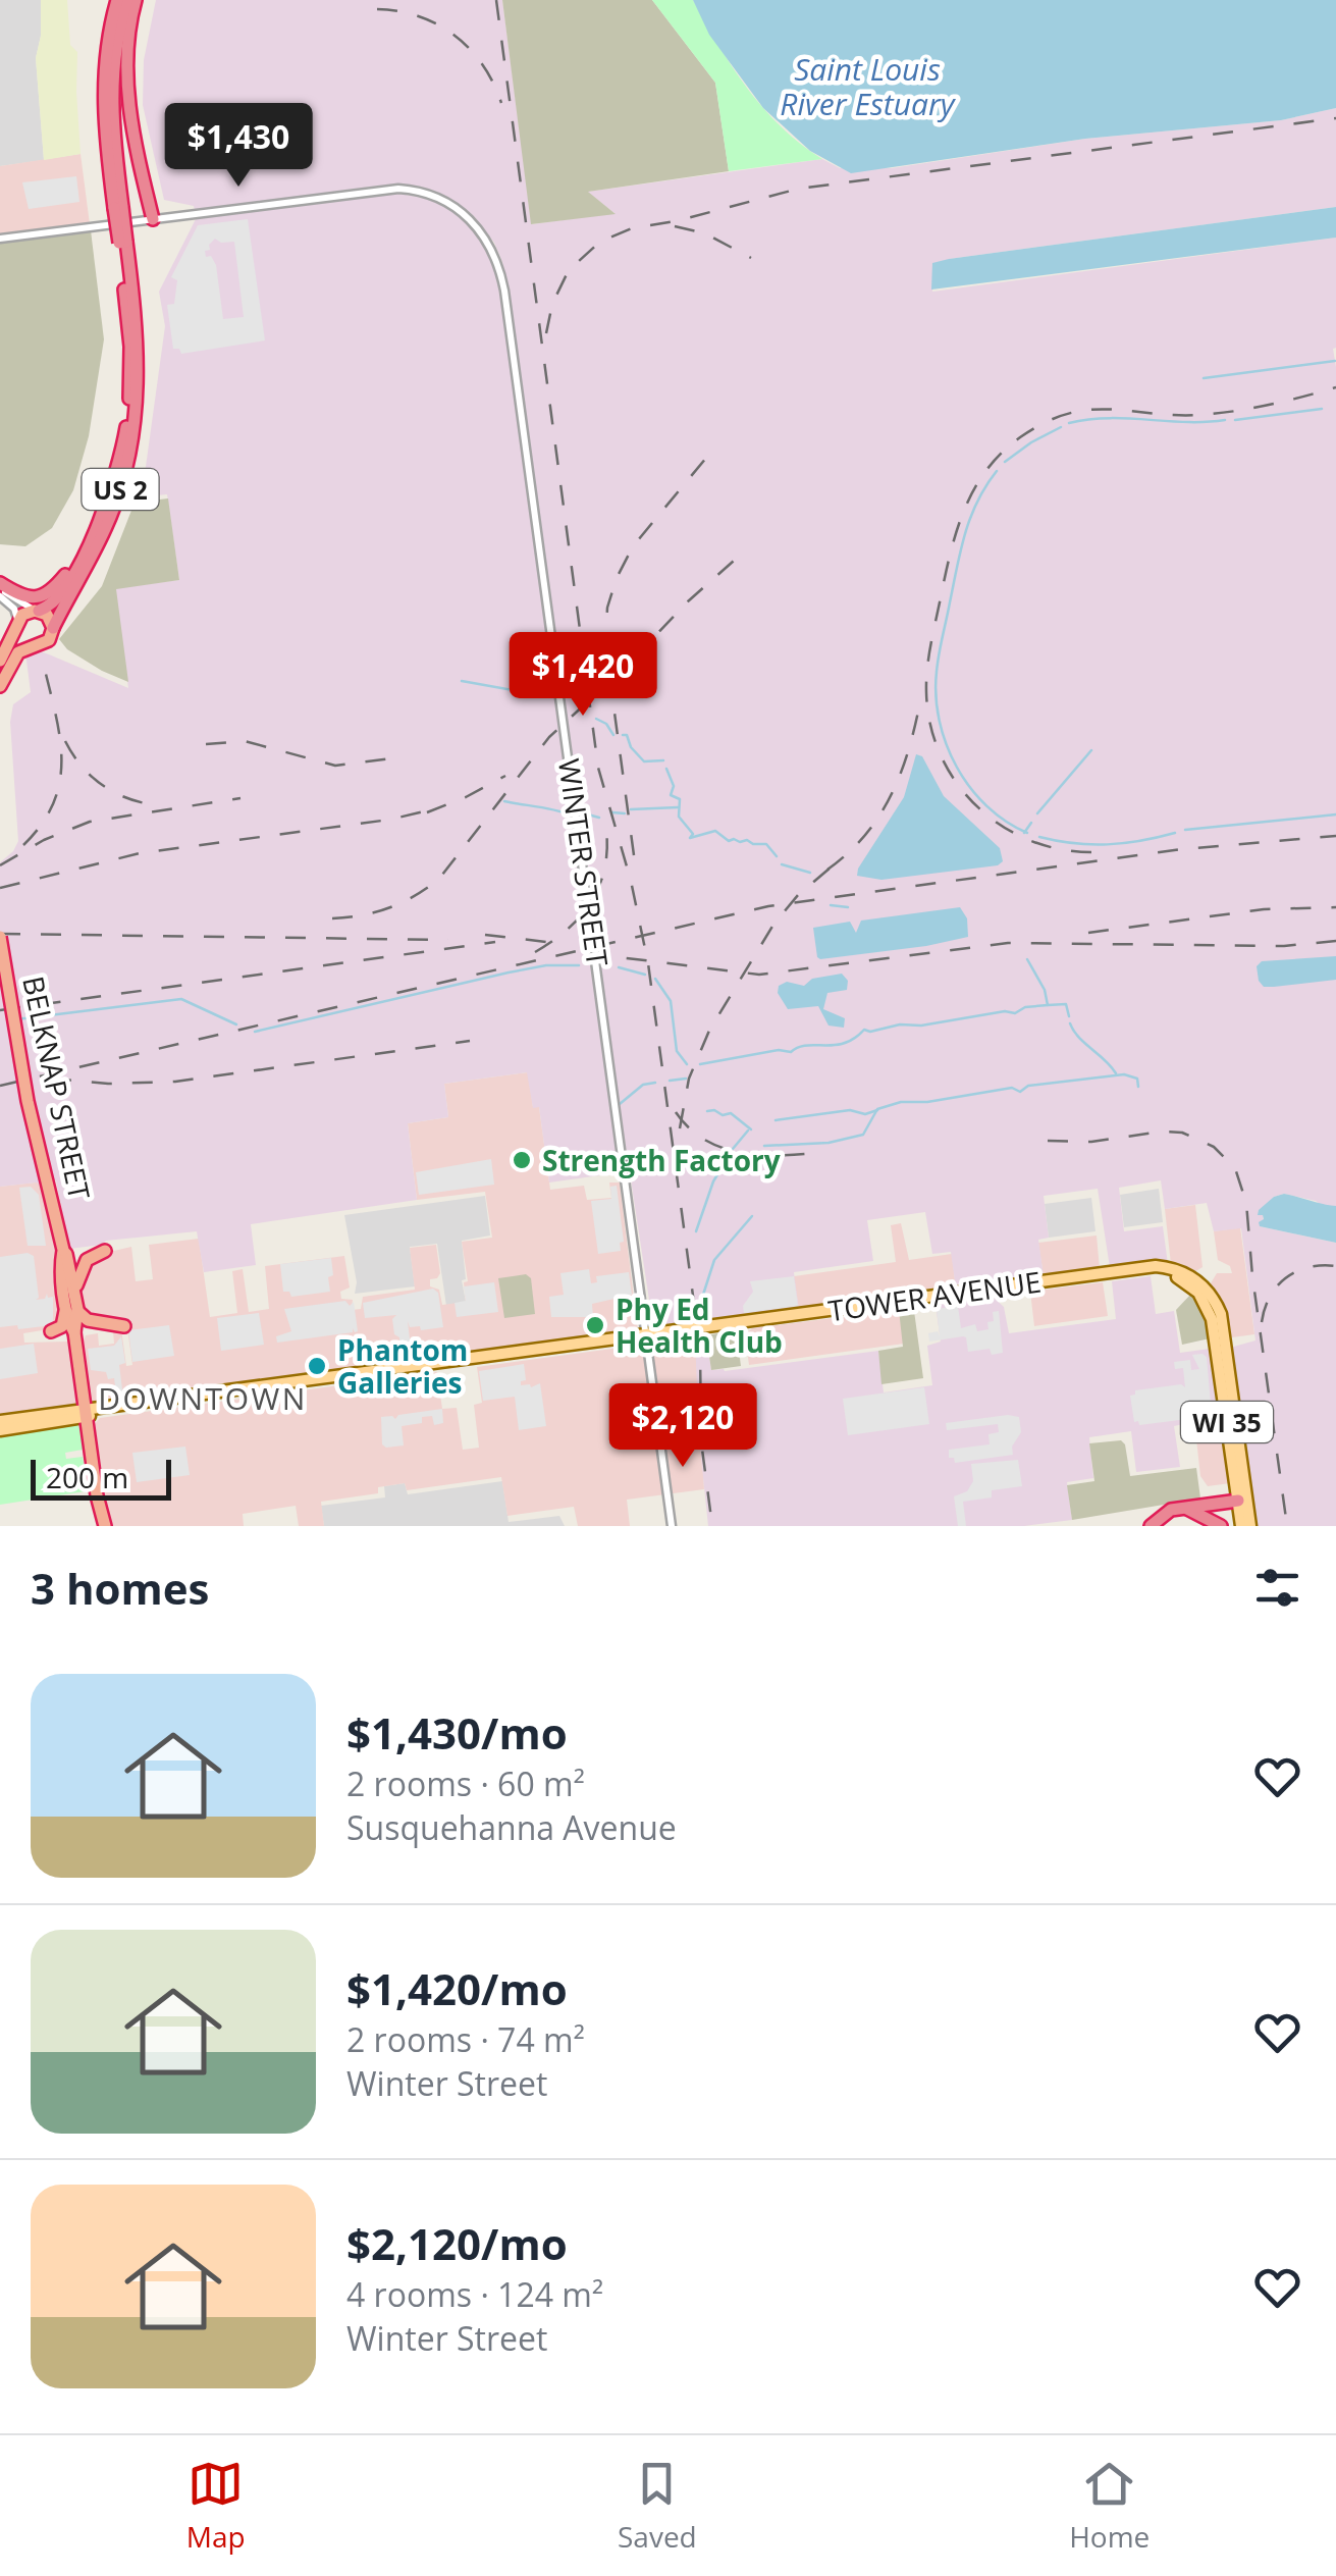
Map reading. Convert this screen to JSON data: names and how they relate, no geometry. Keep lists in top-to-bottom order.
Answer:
{
  "streets": {
    "highway": ["US 2", "BELKNAP STREET"],
    "main road": ["TOWER AVENUE", "WI 35"],
    "street": ["WINTER STREET"]
  },
  "crossings": [
    ["WINTER STREET", "TOWER AVENUE"],
    ["TOWER AVENUE", "WI 35"]
  ],
  "districts": ["DOWNTOWN"],
  "water": ["Saint Louis River Estuary"],
  "places": ["Strength Factory", "Phy Ed Health Club", "Phantom Galleries"],
  "scale_bar": "200 m",
  "page": {
    "price": ["$1,430", "$1,420", "$2,120"],
    "scale": "200 m",
    "heading": "3 homes",
    "list": [
      {
        "name": "$1,430/mo",
        "note": "2 rooms · 60 m² · Susquehanna Avenue"
      },
      {
        "name": "$1,420/mo",
        "note": "2 rooms · 74 m² · Winter Street"
      },
      {
        "name": "$2,120/mo",
        "note": "4 rooms · 124 m² · Winter Street"
      }
    ],
    "tabs": ["Map", "Saved", "Home"]
  }
}
